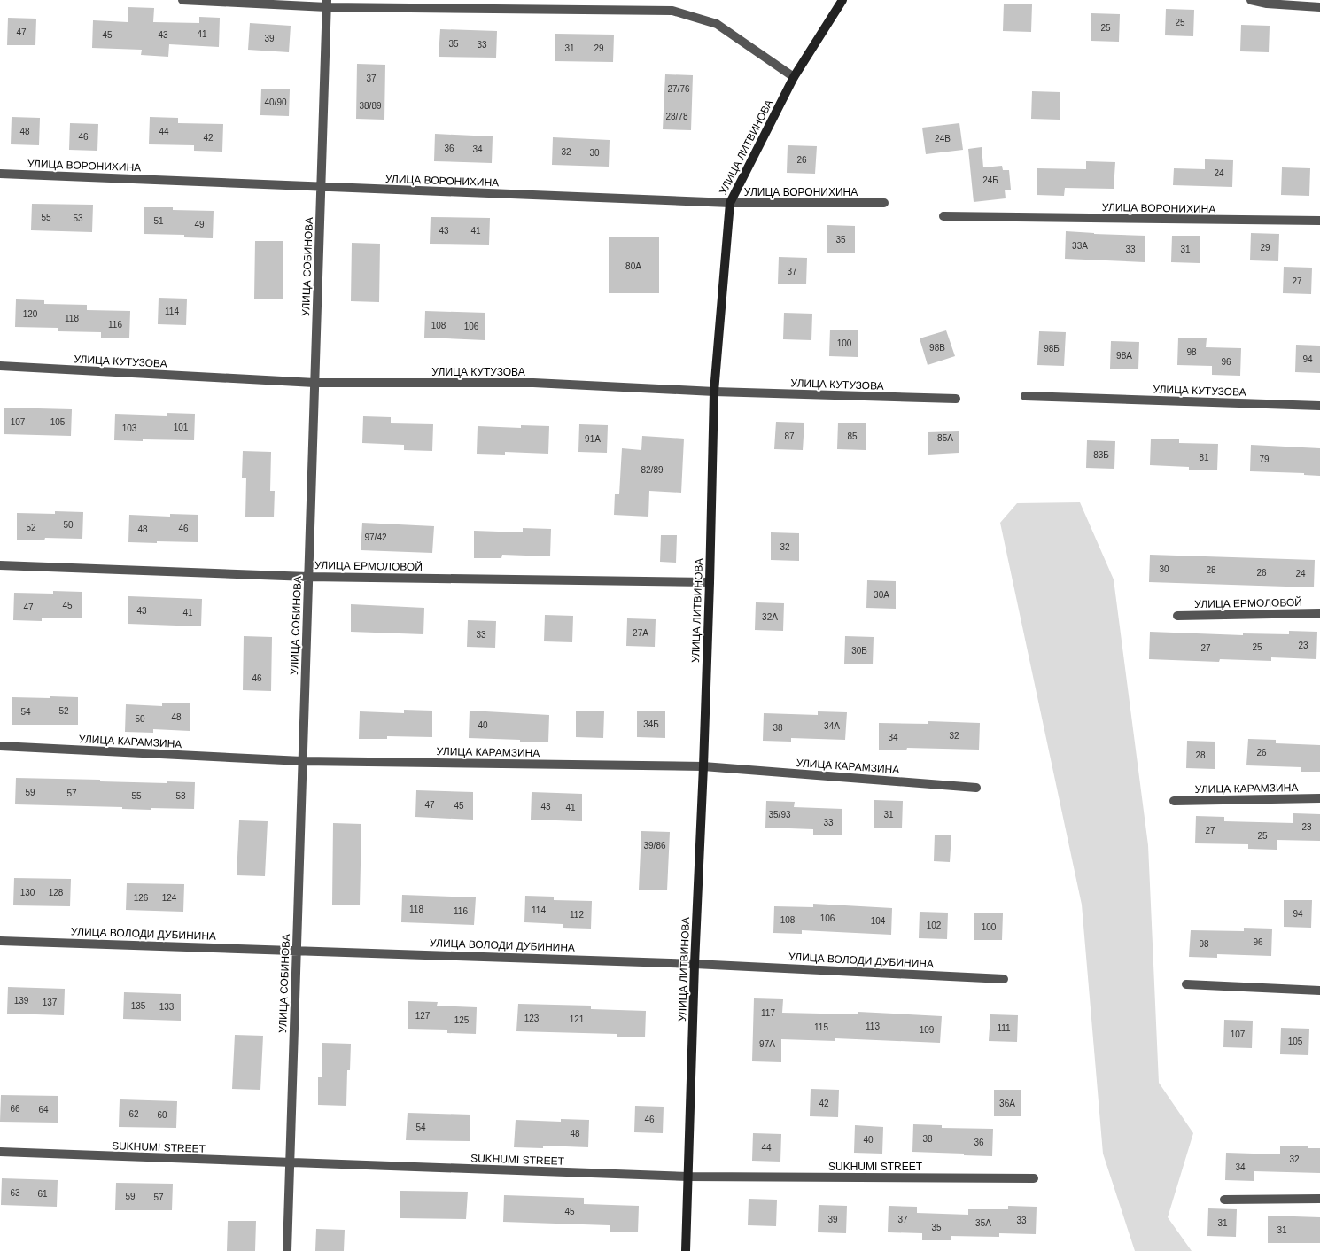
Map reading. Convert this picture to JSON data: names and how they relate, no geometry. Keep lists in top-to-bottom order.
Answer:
{
  "streets": {
    "street": [
      "УЛИЦА ЛИТВИНОВА",
      "УЛИЦА ВОРОНИХИНА",
      "УЛИЦА СОБИНОВА",
      "УЛИЦА КУТУЗОВА",
      "УЛИЦА ЕРМОЛОВОЙ",
      "УЛИЦА КАРАМЗИНА",
      "УЛИЦА ВОЛОДИ ДУБИНИНА",
      "SUKHUMI STREET"
    ]
  },
  "crossings": [
    ["УЛИЦА ЛИТВИНОВА", "УЛИЦА ВОРОНИХИНА"],
    ["УЛИЦА ЛИТВИНОВА", "УЛИЦА КУТУЗОВА"],
    ["УЛИЦА ЛИТВИНОВА", "УЛИЦА ЕРМОЛОВОЙ"],
    ["УЛИЦА ЛИТВИНОВА", "УЛИЦА КАРАМЗИНА"],
    ["УЛИЦА ЛИТВИНОВА", "УЛИЦА ВОЛОДИ ДУБИНИНА"],
    ["УЛИЦА ЛИТВИНОВА", "SUKHUMI STREET"],
    ["УЛИЦА ВОРОНИХИНА", "УЛИЦА СОБИНОВА"],
    ["УЛИЦА СОБИНОВА", "УЛИЦА КУТУЗОВА"],
    ["УЛИЦА СОБИНОВА", "УЛИЦА ЕРМОЛОВОЙ"],
    ["УЛИЦА СОБИНОВА", "УЛИЦА КАРАМЗИНА"],
    ["УЛИЦА СОБИНОВА", "УЛИЦА ВОЛОДИ ДУБИНИНА"],
    ["УЛИЦА СОБИНОВА", "SUKHUMI STREET"]
  ],
  "house_numbers": [
    "25",
    "25",
    "47",
    "41",
    "45",
    "43",
    "39",
    "35",
    "33",
    "31",
    "29",
    "37",
    "27/76",
    "40/90",
    "38/89",
    "28/78",
    "48",
    "44",
    "46",
    "42",
    "24В",
    "36",
    "34",
    "32",
    "30",
    "26",
    "24",
    "24Б",
    "55",
    "53",
    "51",
    "49",
    "43",
    "41",
    "35",
    "33А",
    "29",
    "33",
    "31",
    "80А",
    "37",
    "27",
    "114",
    "120",
    "118",
    "116",
    "108",
    "106",
    "100",
    "98В",
    "98Б",
    "98",
    "98А",
    "94",
    "96",
    "107",
    "105",
    "101",
    "103",
    "87",
    "85",
    "85А",
    "91А",
    "83Б",
    "81",
    "79",
    "82/89",
    "50",
    "52",
    "46",
    "48",
    "97/42",
    "32",
    "30",
    "28",
    "26",
    "24",
    "30А",
    "45",
    "47",
    "43",
    "41",
    "32А",
    "27А",
    "33",
    "23",
    "25",
    "27",
    "30Б",
    "46",
    "52",
    "54",
    "48",
    "50",
    "34Б",
    "40",
    "34А",
    "38",
    "32",
    "34",
    "26",
    "28",
    "59",
    "57",
    "55",
    "53",
    "47",
    "45",
    "43",
    "41",
    "35/93",
    "31",
    "33",
    "23",
    "27",
    "25",
    "39/86",
    "130",
    "128",
    "126",
    "124",
    "118",
    "114",
    "116",
    "94",
    "112",
    "106",
    "108",
    "104",
    "102",
    "100",
    "96",
    "98",
    "139",
    "137",
    "135",
    "133",
    "117",
    "127",
    "123",
    "121",
    "125",
    "113",
    "115",
    "111",
    "109",
    "107",
    "105",
    "97А",
    "42",
    "36А",
    "66",
    "64",
    "62",
    "60",
    "46",
    "54",
    "48",
    "38",
    "40",
    "36",
    "44",
    "32",
    "34",
    "63",
    "61",
    "59",
    "57",
    "45",
    "39",
    "37",
    "33",
    "35А",
    "31",
    "35",
    "31"
  ]
}
